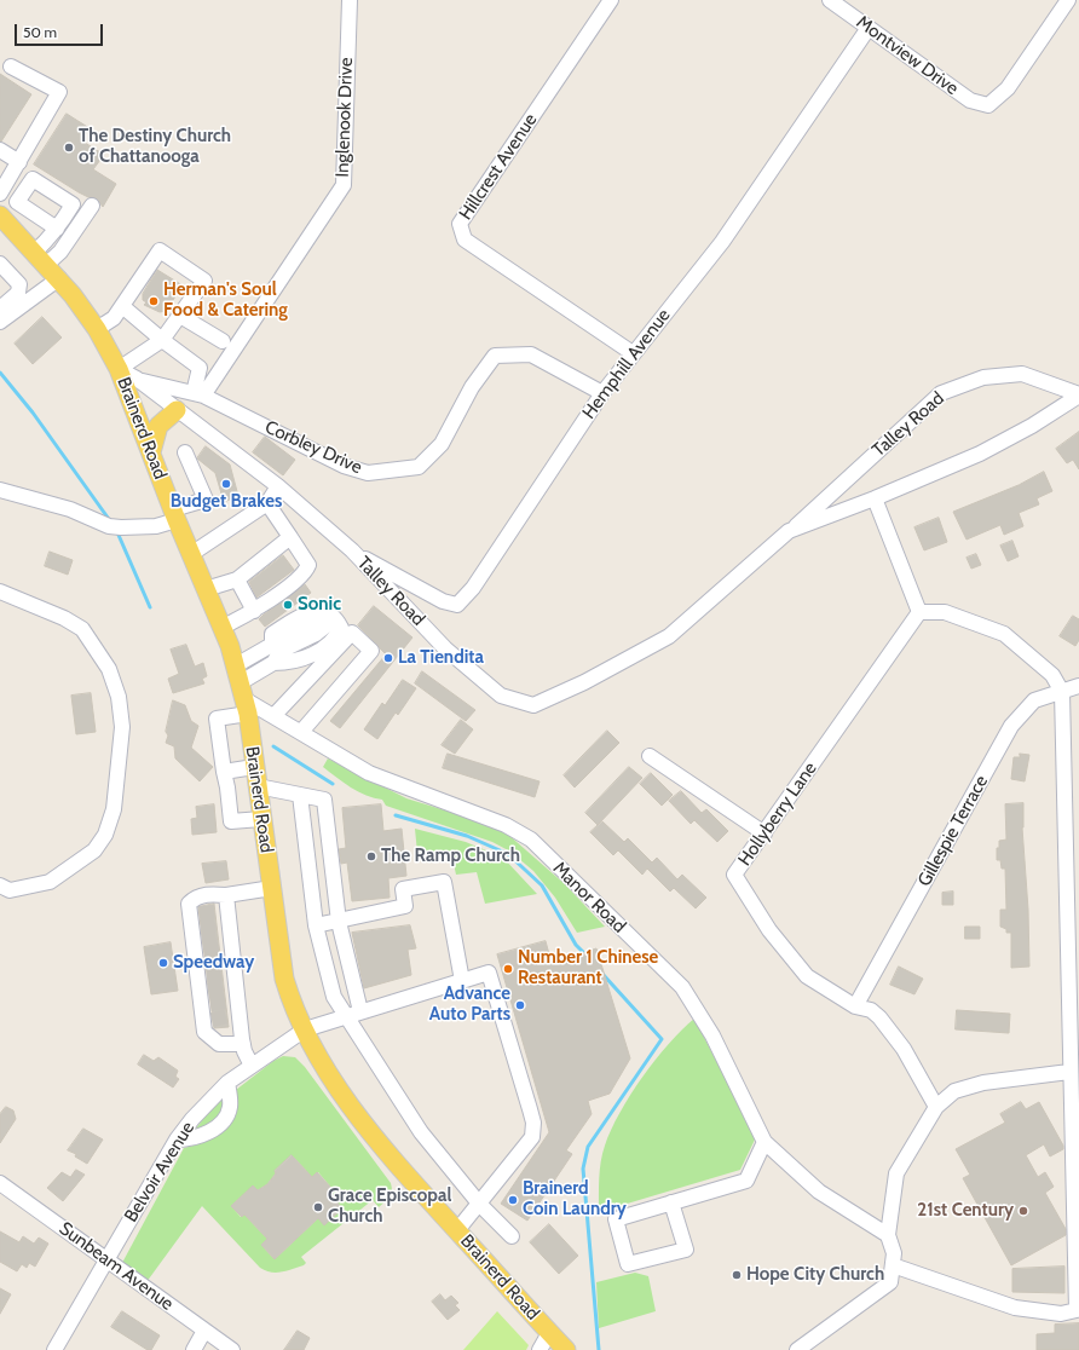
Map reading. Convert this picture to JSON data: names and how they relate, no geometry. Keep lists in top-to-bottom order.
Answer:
{
  "streets": {
    "main road": ["Brainerd Road"],
    "street": [
      "Montview Drive",
      "Inglenook Drive",
      "Hillcrest Avenue",
      "Hemphill Avenue",
      "Talley Road",
      "Corbley Drive",
      "Hollyberry Lane",
      "Gillespie Terrace",
      "Manor Road",
      "Belvoir Avenue",
      "Sunbeam Avenue"
    ]
  },
  "crossings": [
    ["Montview Drive", "Hemphill Avenue"],
    ["Inglenook Drive", "Corbley Drive"],
    ["Hillcrest Avenue", "Hemphill Avenue"],
    ["Hemphill Avenue", "Talley Road"],
    ["Hemphill Avenue", "Corbley Drive"],
    ["Talley Road", "Brainerd Road"],
    ["Talley Road", "Corbley Drive"],
    ["Brainerd Road", "Manor Road"],
    ["Brainerd Road", "Belvoir Avenue"],
    ["Hollyberry Lane", "Gillespie Terrace"],
    ["Belvoir Avenue", "Sunbeam Avenue"]
  ],
  "places": [
    "The Destiny Church of Chattanooga",
    "Herman's Soul Food & Catering",
    "Budget Brakes",
    "Sonic",
    "La Tiendita",
    "The Ramp Church",
    "Speedway",
    "Number 1 Chinese Restaurant",
    "Advance Auto Parts",
    "Brainerd Coin Laundry",
    "Grace Episcopal Church",
    "21st Century",
    "Hope City Church"
  ],
  "scale_bar": "50 m"
}
